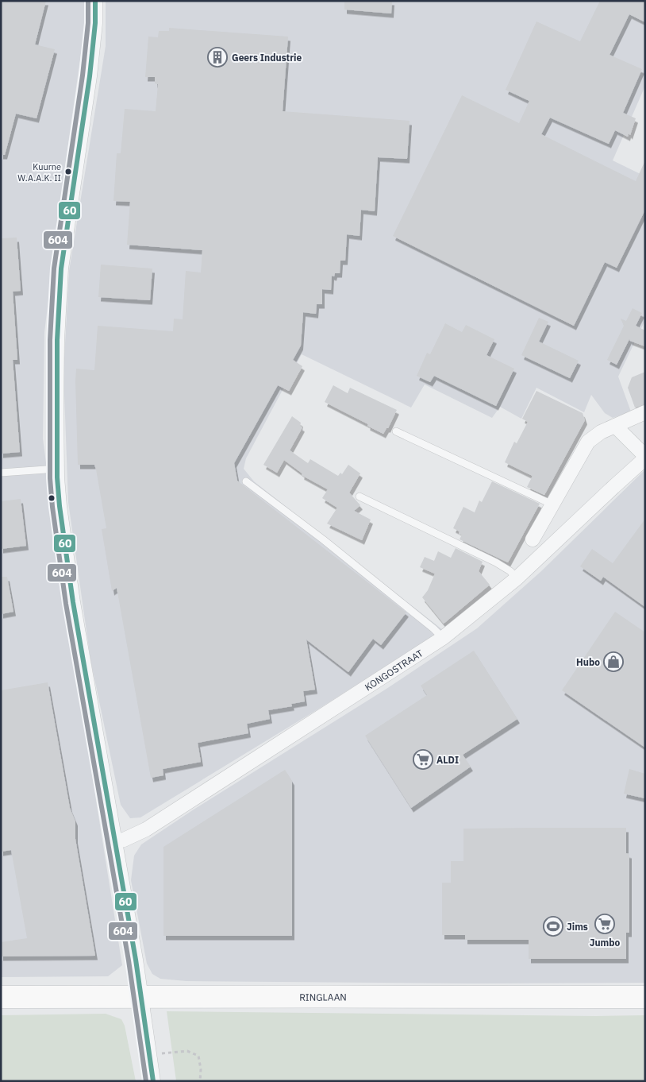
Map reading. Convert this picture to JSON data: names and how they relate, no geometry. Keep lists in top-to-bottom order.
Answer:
{
  "streets": {
    "main road": ["RINGLAAN"],
    "street": ["KONGOSTRAAT"]
  },
  "places": {
    "building": ["Geers Industrie"],
    "other": ["Kuurne W.A.A.K. II"],
    "shop": ["Hubo"],
    "supermarket": ["ALDI", "Jumbo"],
    "sports": ["Jims"]
  },
  "lines": ["transit line 60", "transit line 604"]
}
